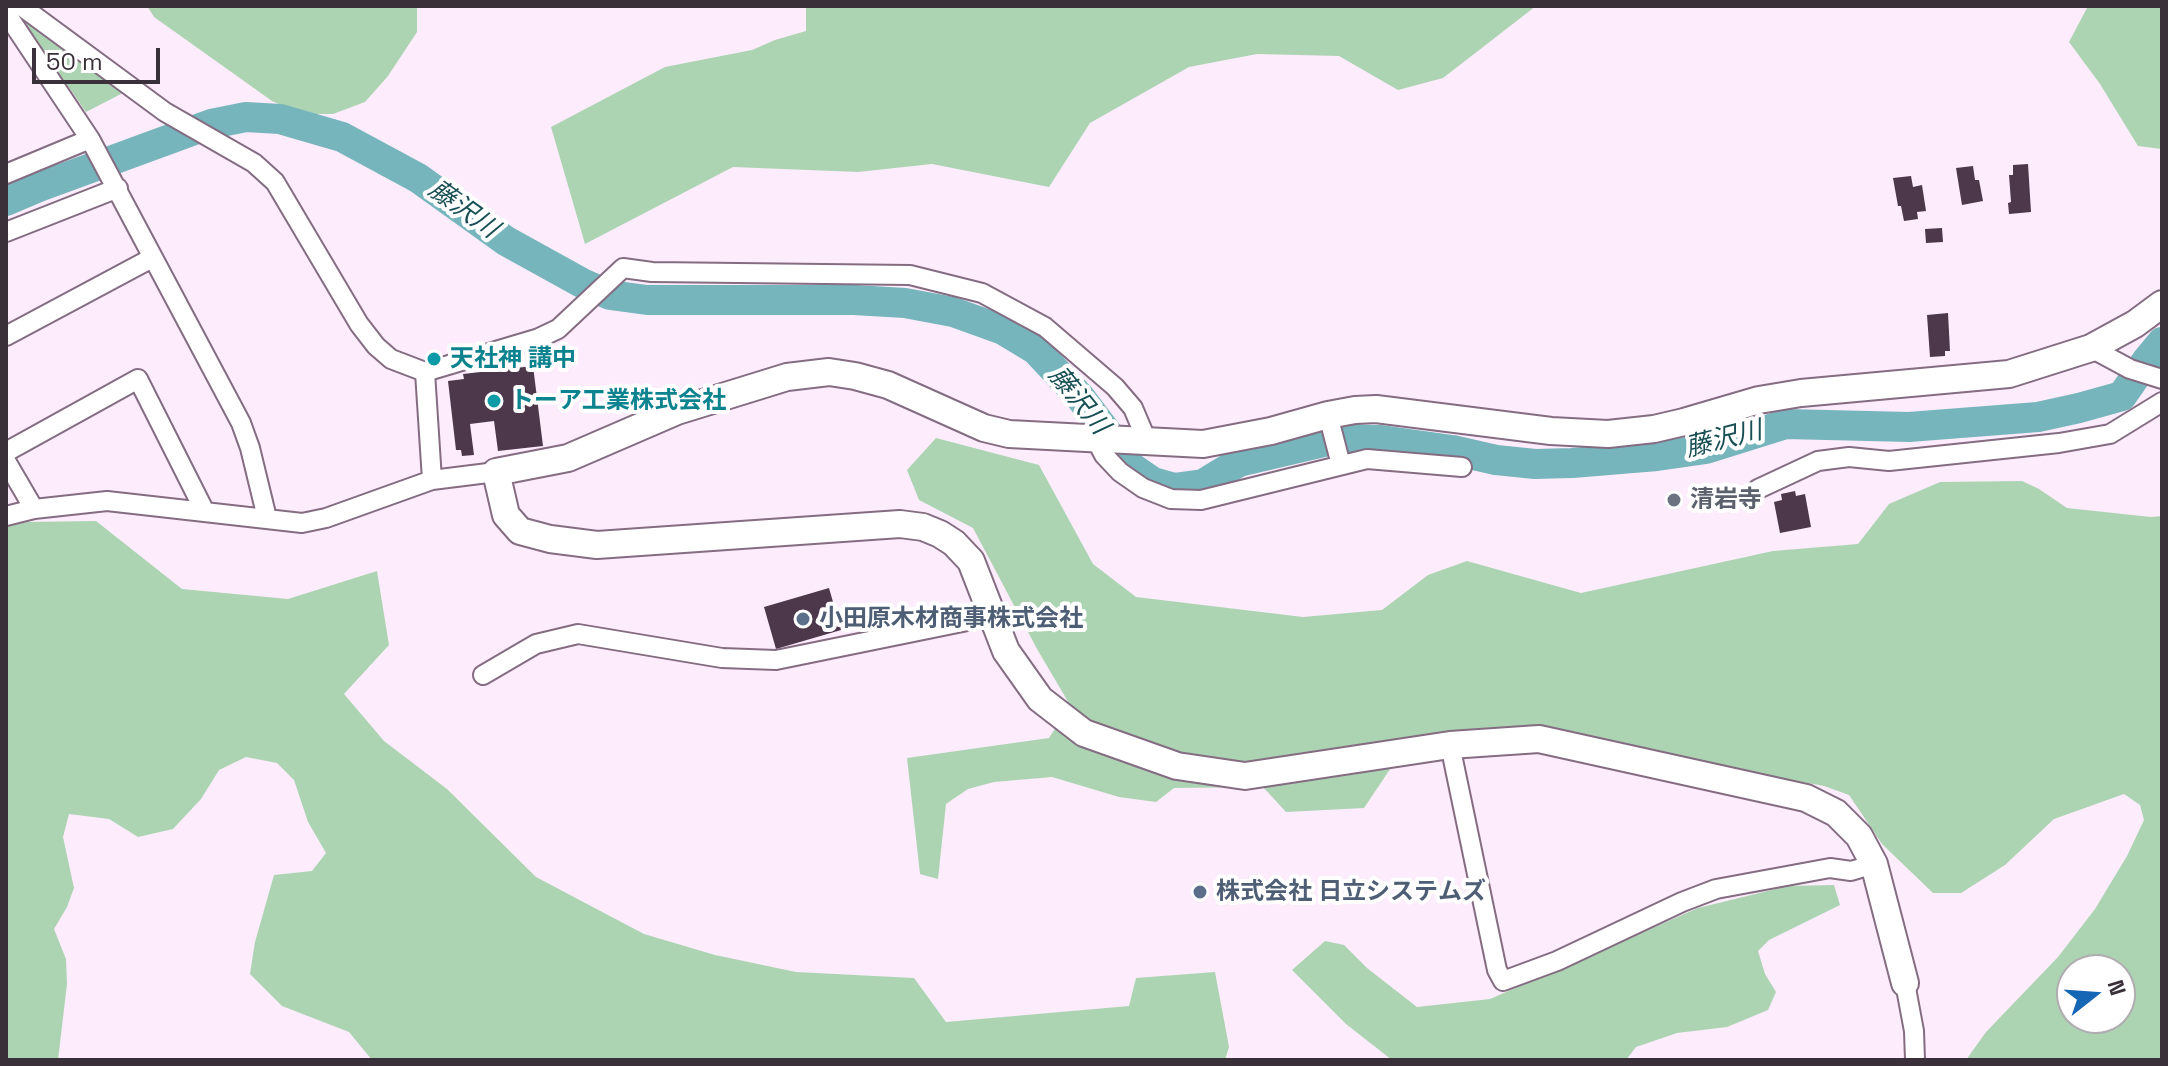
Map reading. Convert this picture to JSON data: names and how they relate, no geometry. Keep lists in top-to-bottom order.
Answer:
{
  "water": ["藤沢川"],
  "places": [
    "天社神 講中",
    "トーア工業株式会社",
    "清岩寺",
    "小田原木材商事株式会社",
    "株式会社 日立システムズ"
  ],
  "scale_bar": "50 m",
  "north": "right"
}
